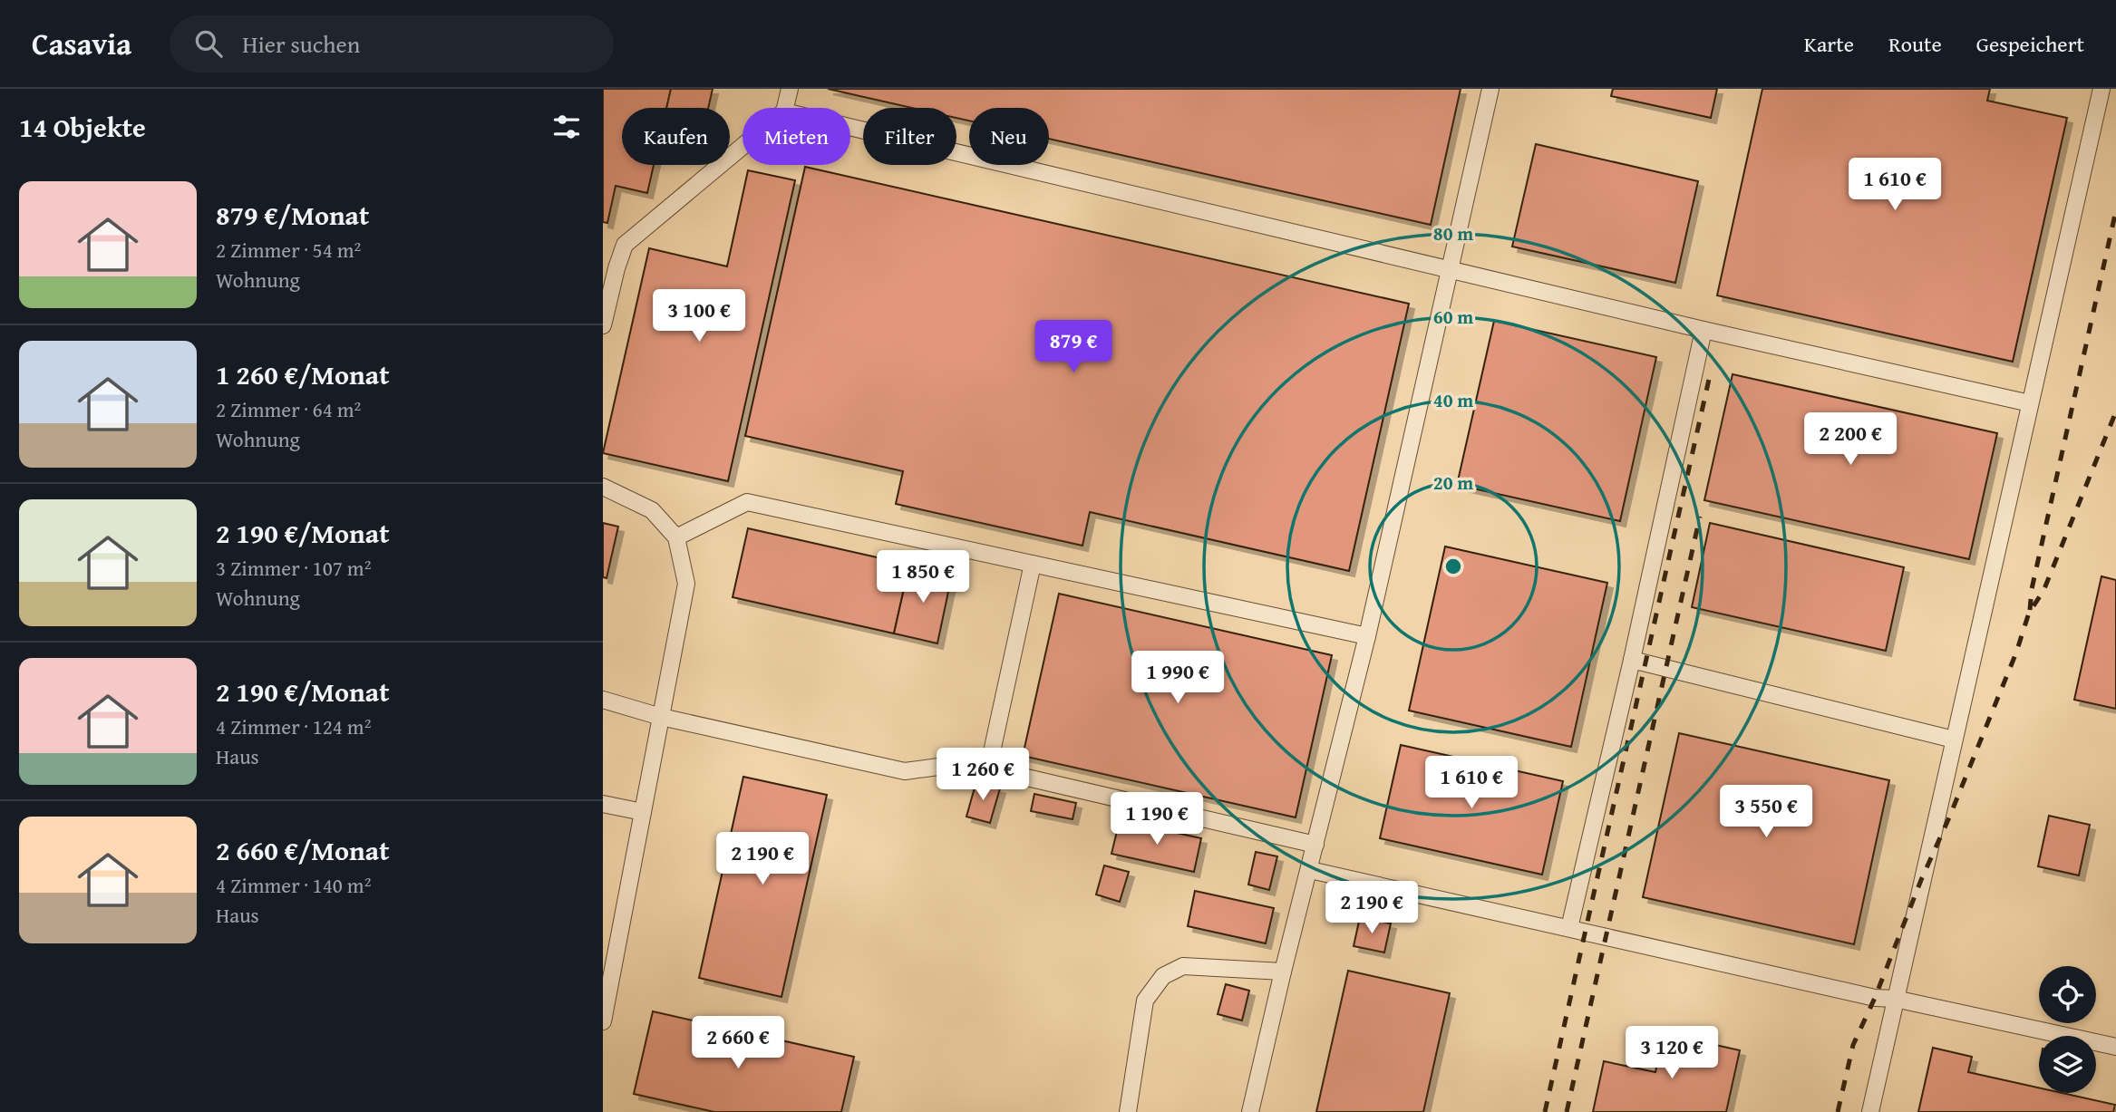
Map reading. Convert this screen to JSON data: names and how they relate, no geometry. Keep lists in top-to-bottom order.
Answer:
{
  "page": {
    "header": "Casavia",
    "search": "Hier suchen",
    "nav": ["Karte", "Route", "Gespeichert"],
    "heading": "14 Objekte",
    "chip": [
      "Kaufen",
      "Mieten",
      "Filter",
      "Neu"
    ],
    "price": [
      "1 610 €",
      "3 100 €",
      "879 €",
      "2 200 €",
      "1 850 €",
      "1 990 €",
      "1 260 €",
      "1 610 €",
      "3 550 €",
      "1 190 €",
      "2 190 €",
      "2 190 €",
      "2 660 €",
      "3 120 €"
    ],
    "list": [
      {
        "name": "879 €/Monat",
        "note": "2 Zimmer · 54 m² · Wohnung"
      },
      {
        "name": "1 260 €/Monat",
        "note": "2 Zimmer · 64 m² · Wohnung"
      },
      {
        "name": "2 190 €/Monat",
        "note": "3 Zimmer · 107 m² · Wohnung"
      },
      {
        "name": "2 190 €/Monat",
        "note": "4 Zimmer · 124 m² · Haus"
      },
      {
        "name": "2 660 €/Monat",
        "note": "4 Zimmer · 140 m² · Haus"
      }
    ]
  },
  "rings": [
    "80 m",
    "60 m",
    "40 m",
    "20 m"
  ]
}
